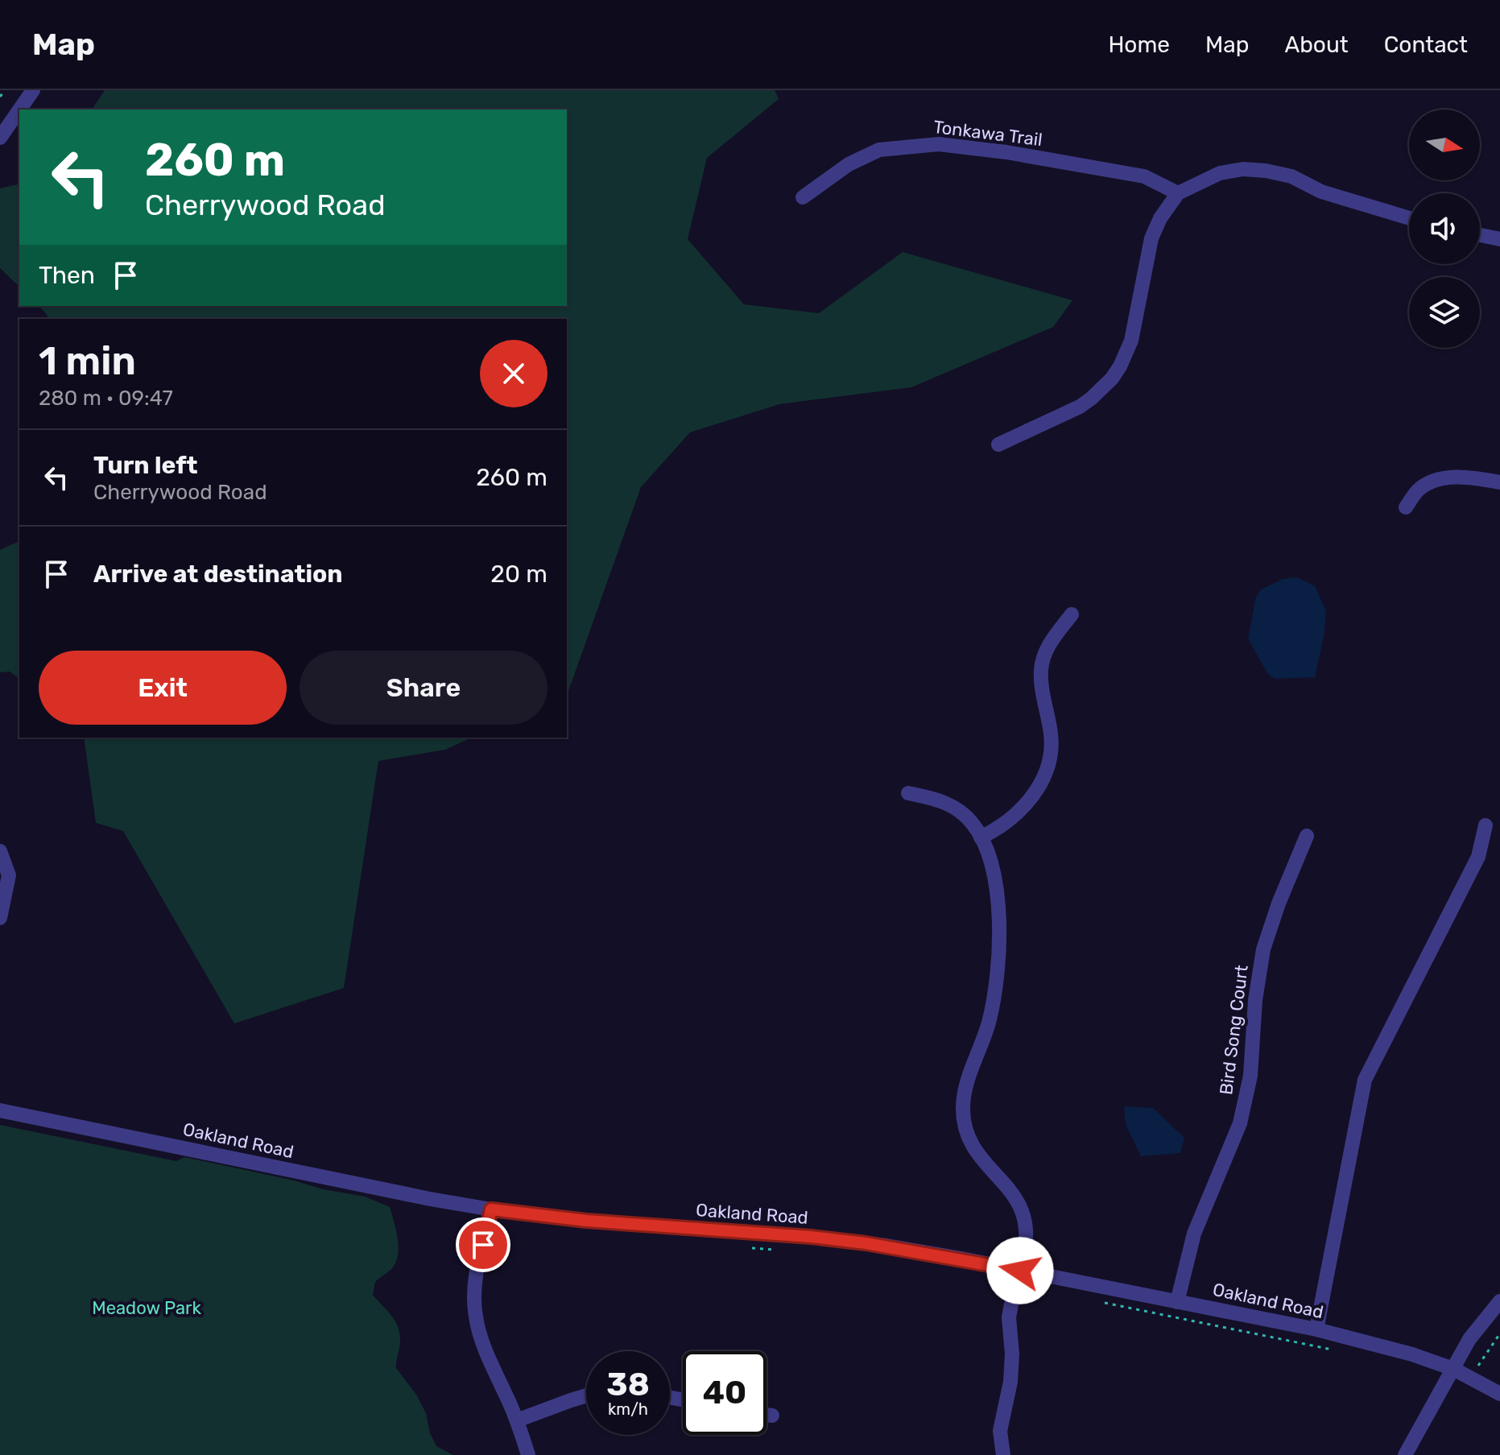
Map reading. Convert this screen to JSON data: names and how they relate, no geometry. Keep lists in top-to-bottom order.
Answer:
{
  "streets": {
    "street": ["Tonkawa Trail", "Bird Song Court", "Oakland Road"]
  },
  "crossings": [
    ["Bird Song Court", "Oakland Road"]
  ],
  "parks": ["Meadow Park"],
  "north": "right",
  "page": {
    "header": "Map",
    "nav": [
      "Home",
      "Map",
      "About",
      "Contact"
    ],
    "turn": ["260 m", "Cherrywood Road"],
    "then": "Then",
    "heading": ["1 min", "280 m · 09:47"],
    "list": [
      {
        "name": "Turn left",
        "note": "Cherrywood Road",
        "value": "260 m"
      },
      {
        "name": "Arrive at destination",
        "value": "20 m"
      }
    ],
    "buttons": ["Exit", "Share"],
    "speed": "38 km/h",
    "limit": "40"
  }
}
